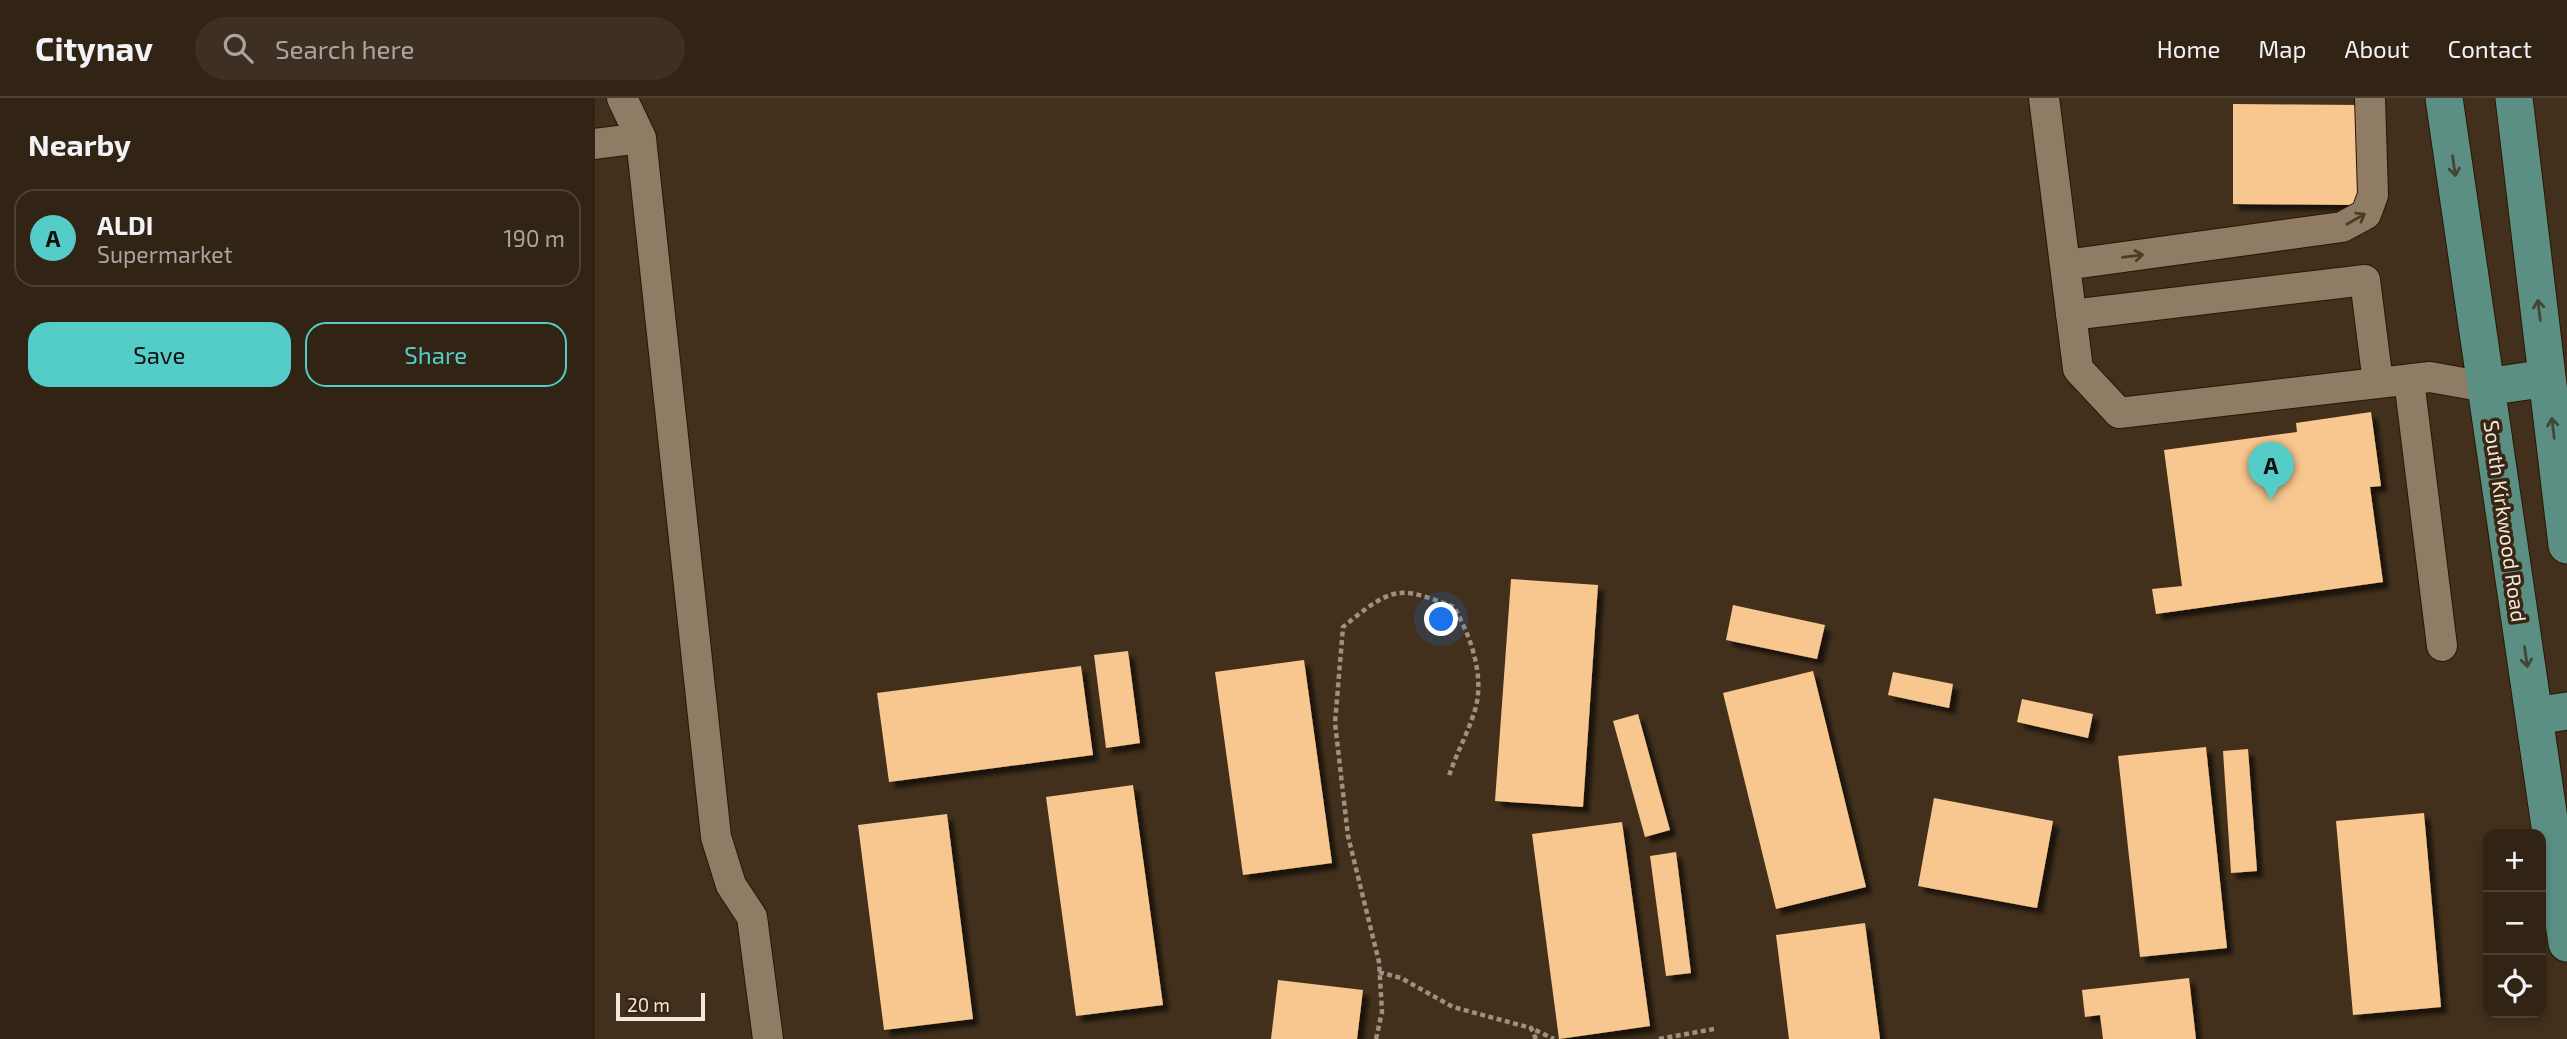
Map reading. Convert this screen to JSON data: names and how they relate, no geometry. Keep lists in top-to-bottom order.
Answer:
{
  "streets": {
    "main road": ["South Kirkwood Road"]
  },
  "scale_bar": "20 m",
  "page": {
    "header": "Citynav",
    "search": "Search here",
    "nav": [
      "Home",
      "Map",
      "About",
      "Contact"
    ],
    "heading": "Nearby",
    "list": [
      {
        "mark": "A",
        "name": "ALDI",
        "note": "Supermarket",
        "value": "190 m"
      }
    ],
    "buttons": ["Save", "Share"],
    "pins": "A",
    "map_buttons": ["+", "−"],
    "scale": "20 m"
  }
}
